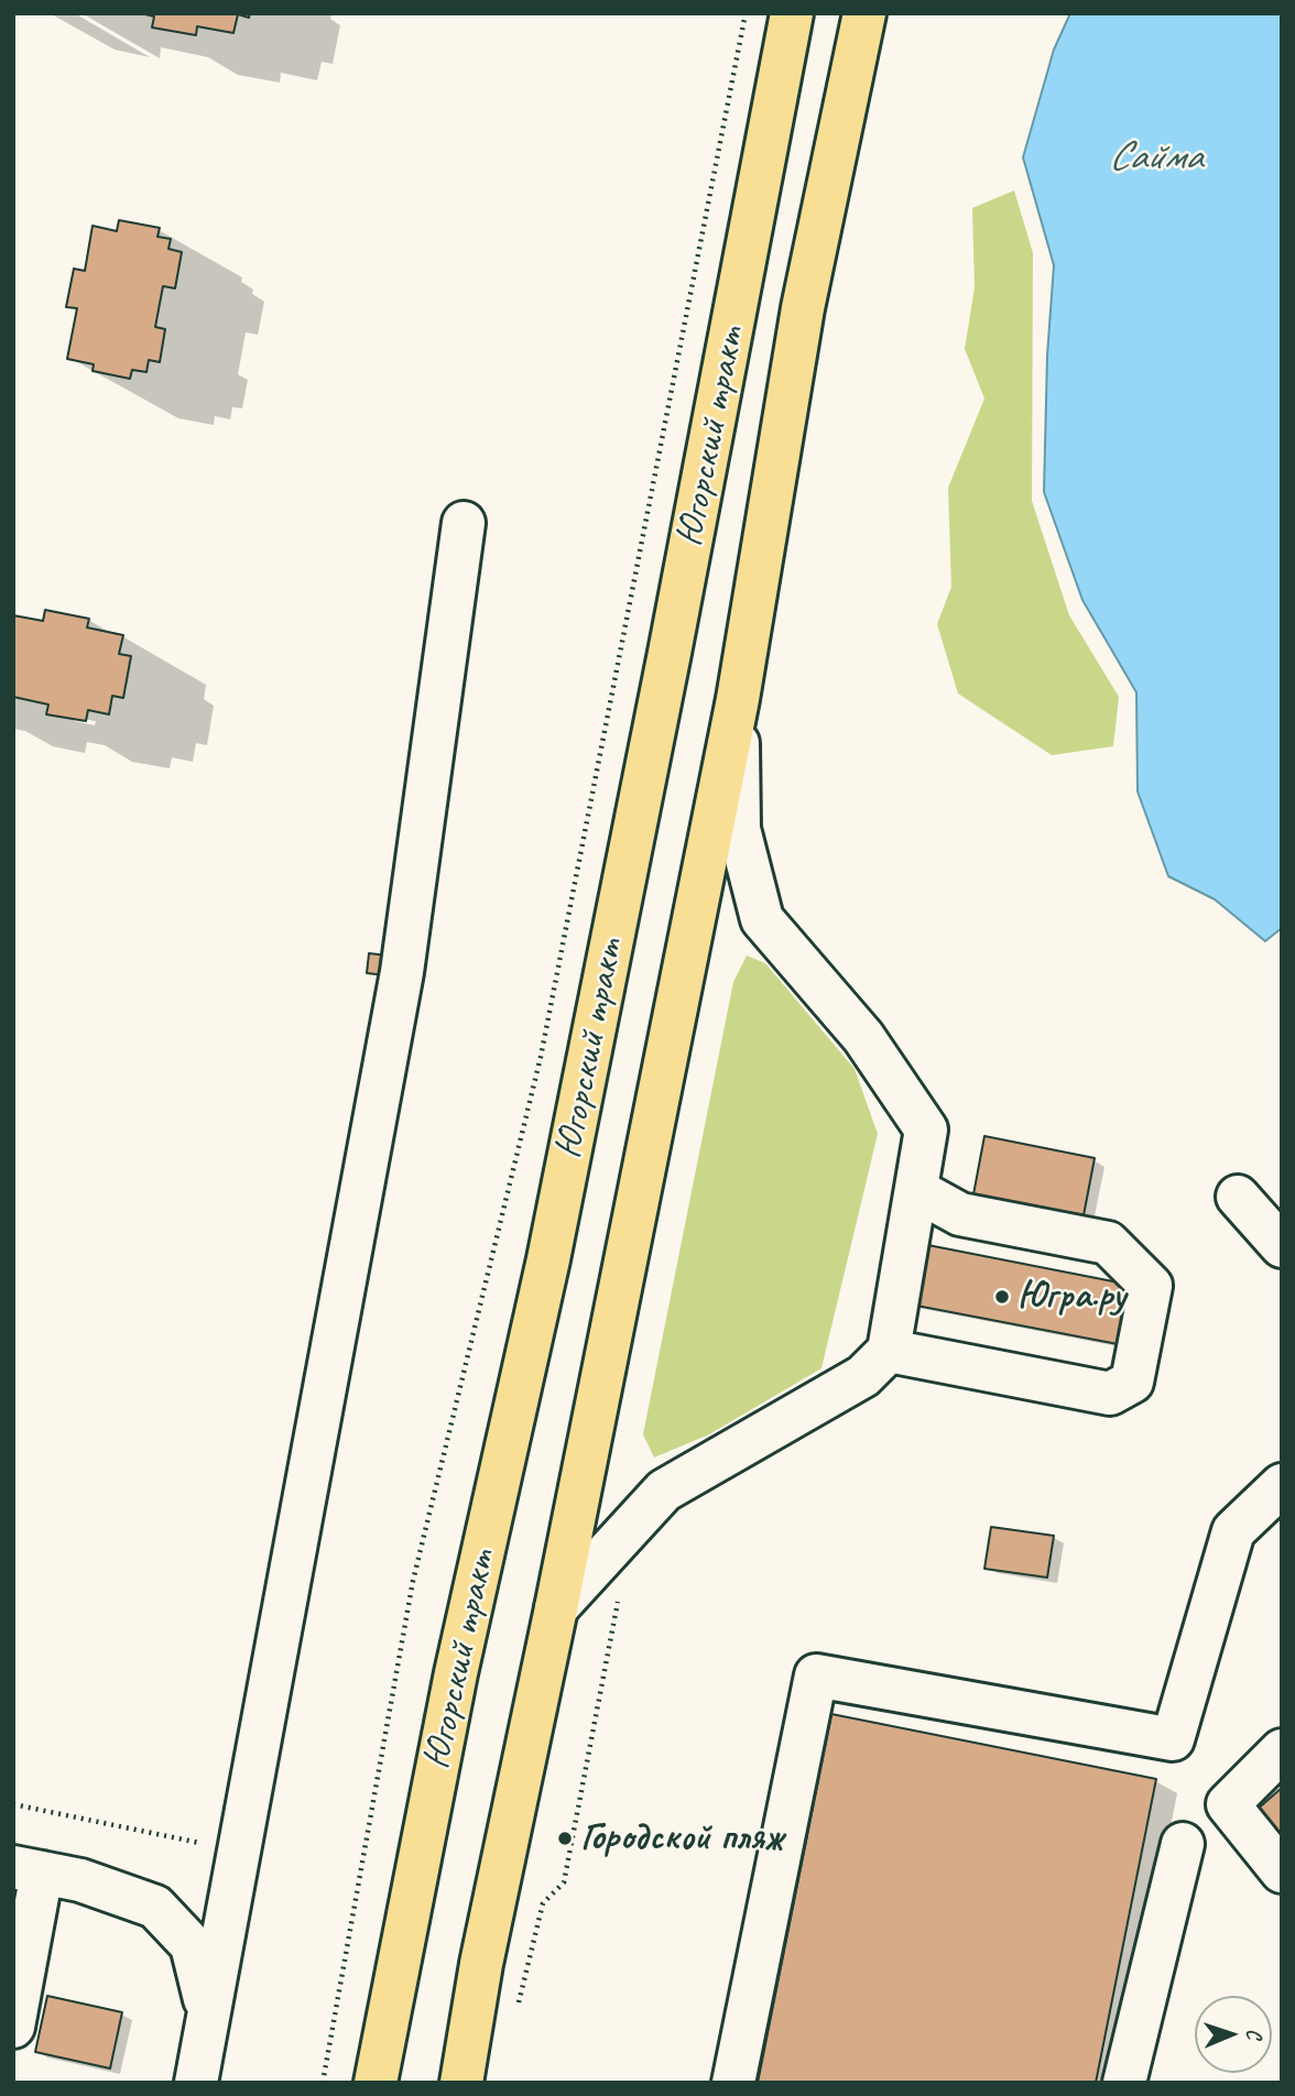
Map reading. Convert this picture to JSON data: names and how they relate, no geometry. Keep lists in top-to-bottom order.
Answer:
{
  "streets": {
    "main road": ["Югорский тракт"]
  },
  "water": ["Сайма"],
  "places": ["Югра.ру", "Городской пляж"],
  "north": "right"
}
